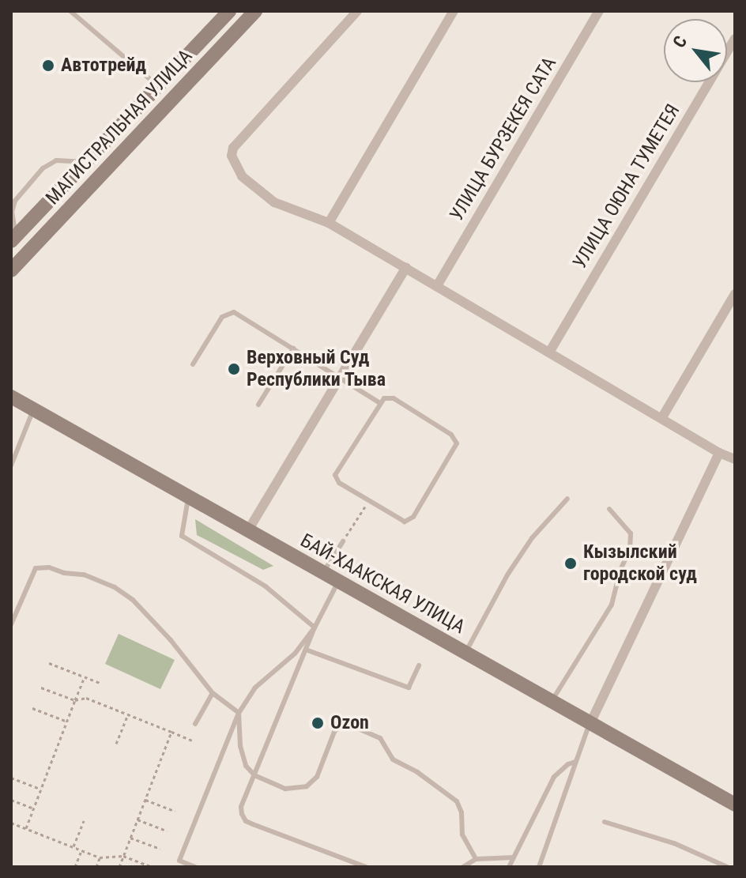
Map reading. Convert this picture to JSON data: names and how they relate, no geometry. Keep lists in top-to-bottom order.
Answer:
{
  "streets": {
    "main road": ["МАГИСТРАЛЬНАЯ УЛИЦА", "БАЙ-ХААКСКАЯ УЛИЦА"],
    "street": ["УЛИЦА БУРЗЕКЕЯ САТА", "УЛИЦА ОЮНА ТУМЕТЕЯ"]
  },
  "places": [
    "Автотрейд",
    "Верховный Суд Республики Тыва",
    "Кызылский городской суд",
    "Ozon"
  ],
  "north": "top left"
}
